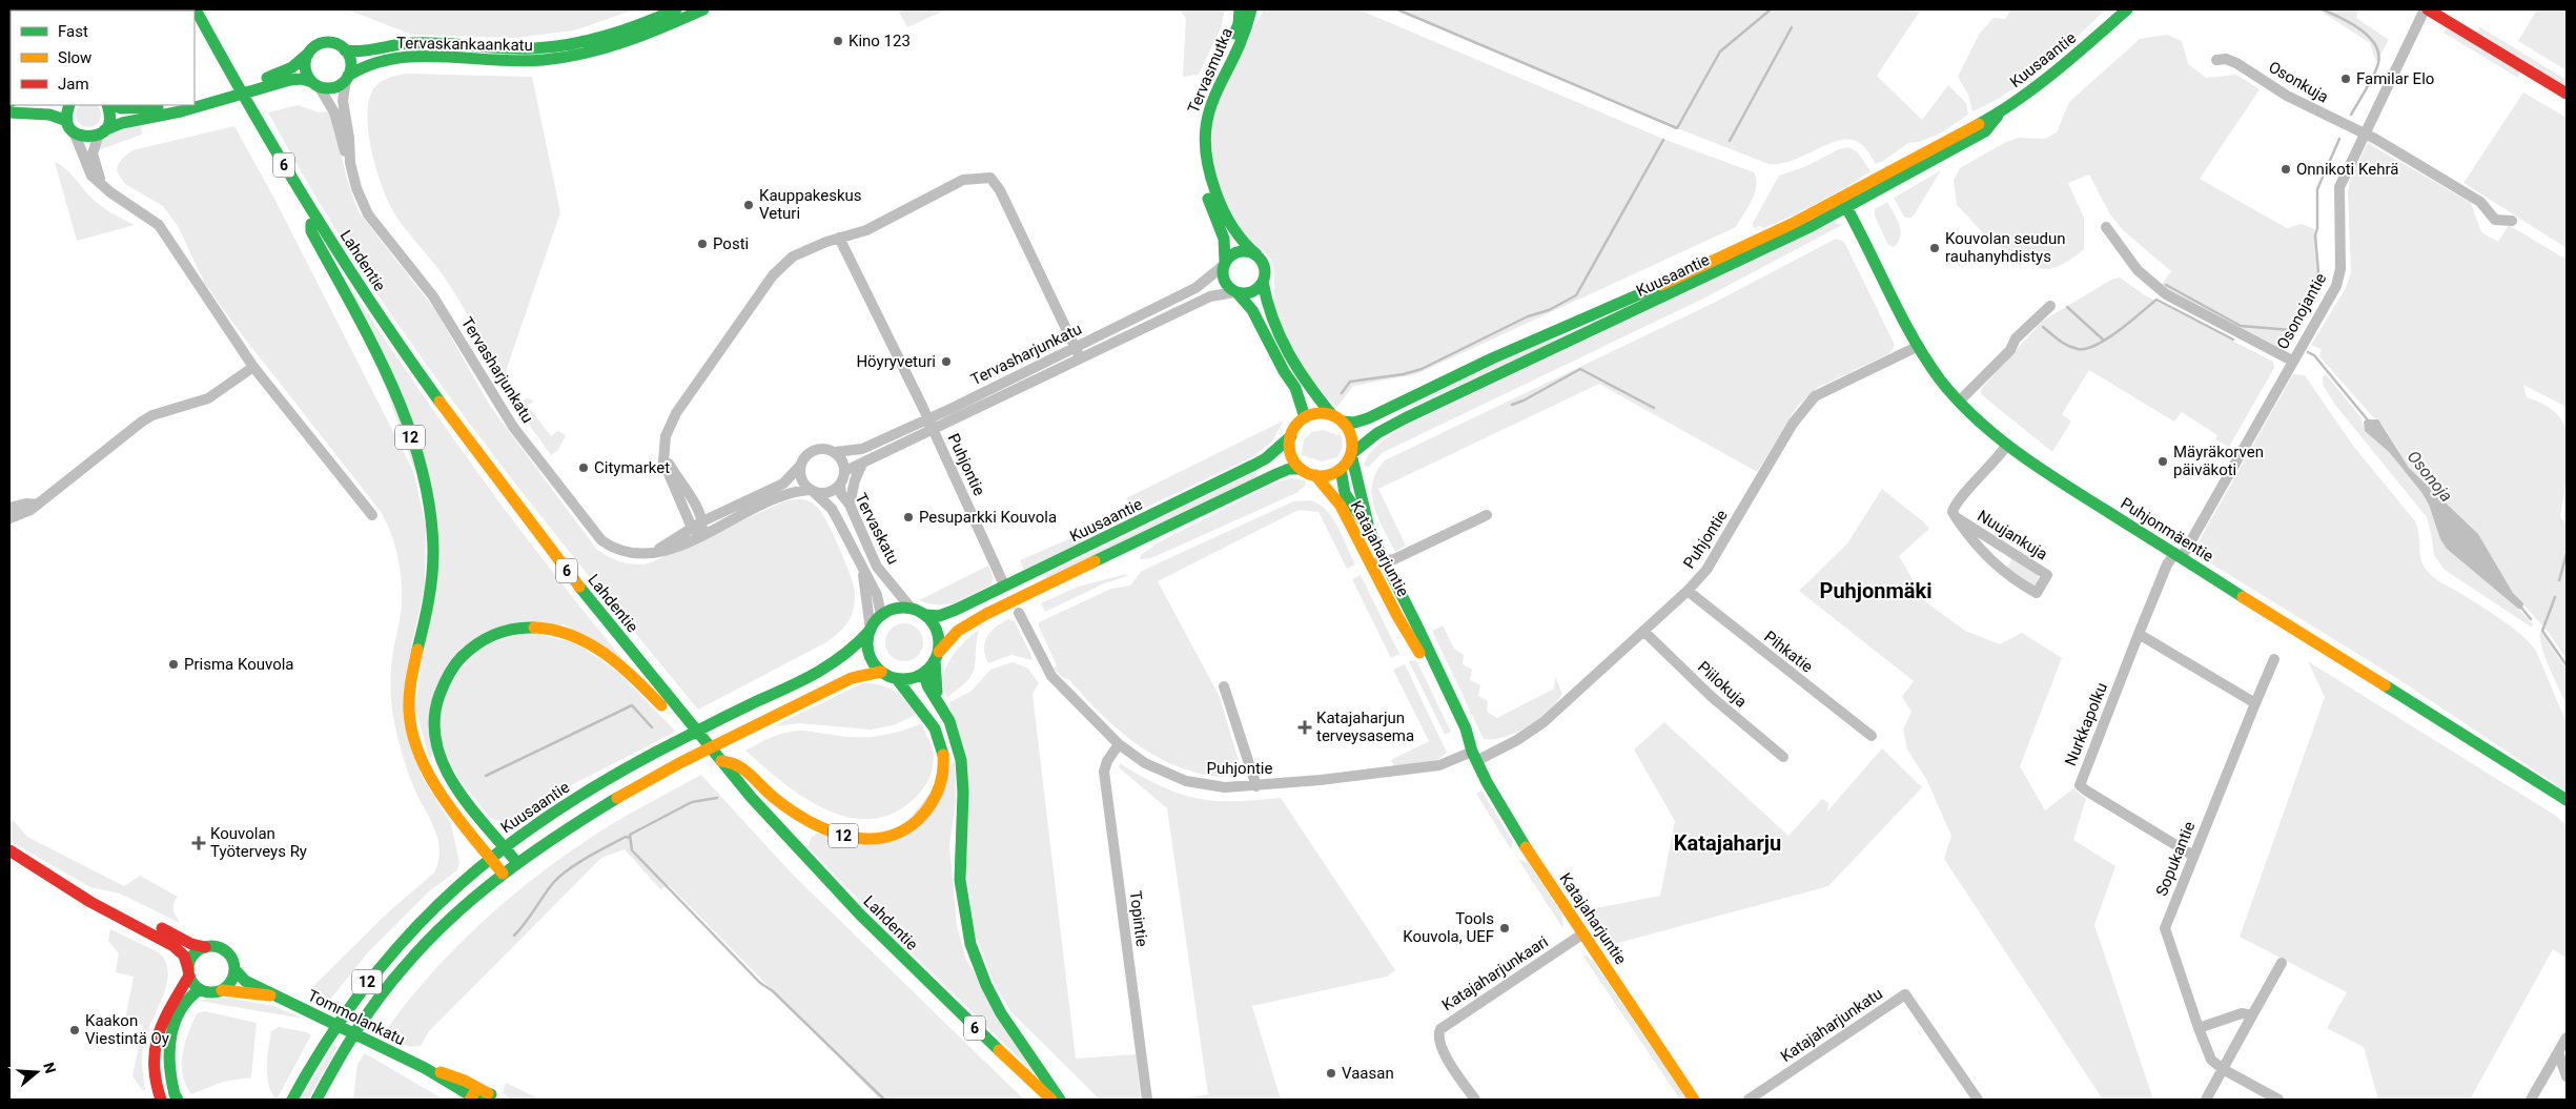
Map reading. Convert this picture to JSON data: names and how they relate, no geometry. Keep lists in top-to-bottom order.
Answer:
{
  "streets": {
    "main road": [
      "Tervaskankaankatu",
      "Kuusaantie",
      "Tervasmutka",
      "6",
      "Lahdentie",
      "12",
      "Puhjonmäentie",
      "Katajaharjuntie",
      "Tommolankatu"
    ],
    "street": [
      "Osonkuja",
      "Osonojantie",
      "Tervasharjunkatu",
      "Puhjontie",
      "Tervaskatu",
      "Nuujankuja",
      "Pihkatie",
      "Piilokuja",
      "Nurkkapolku",
      "Sopukantie",
      "Topintie",
      "Katajaharjunkaari",
      "Katajaharjunkatu"
    ]
  },
  "crossings": [
    ["Tervaskankaankatu", "Tervasharjunkatu"],
    ["Kuusaantie", "12"],
    ["Kuusaantie", "Tervaskatu"],
    ["Kuusaantie", "Puhjonmäentie"],
    ["Kuusaantie", "Katajaharjuntie"],
    ["Tervasmutka", "Tervasharjunkatu"],
    ["Osonkuja", "Osonojantie"],
    ["Lahdentie", "12"],
    ["Osonojantie", "Puhjonmäentie"],
    ["Osonojantie", "Nurkkapolku"],
    ["Tervasharjunkatu", "Puhjontie"],
    ["Tervasharjunkatu", "Tervaskatu"],
    ["12", "Tervaskatu"],
    ["Puhjontie", "Puhjonmäentie"],
    ["Puhjontie", "Katajaharjuntie"],
    ["Puhjontie", "Pihkatie"],
    ["Puhjontie", "Piilokuja"],
    ["Puhjontie", "Topintie"],
    ["Puhjonmäentie", "Nuujankuja"],
    ["Puhjonmäentie", "Nurkkapolku"],
    ["Katajaharjuntie", "Katajaharjunkaari"],
    ["Nurkkapolku", "Sopukantie"]
  ],
  "districts": ["Puhjonmäki", "Katajaharju"],
  "water": ["Osonoja"],
  "places": {
    "other": [
      "Kino 123",
      "Familar Elo",
      "Onnikoti Kehrä",
      "Kauppakeskus Veturi",
      "Posti",
      "Kouvolan seudun rauhanyhdistys",
      "Höyryveturi",
      "Mäyräkorven päiväkoti",
      "Citymarket",
      "Pesuparkki Kouvola",
      "Prisma Kouvola",
      "Tools Kouvola, UEF",
      "Kaakon Viestintä Oy",
      "Vaasan"
    ],
    "health": ["Katajaharjun terveysasema", "Kouvolan Työterveys Ry"]
  },
  "legend": ["Fast", "Slow", "Jam"],
  "north": "right"
}
